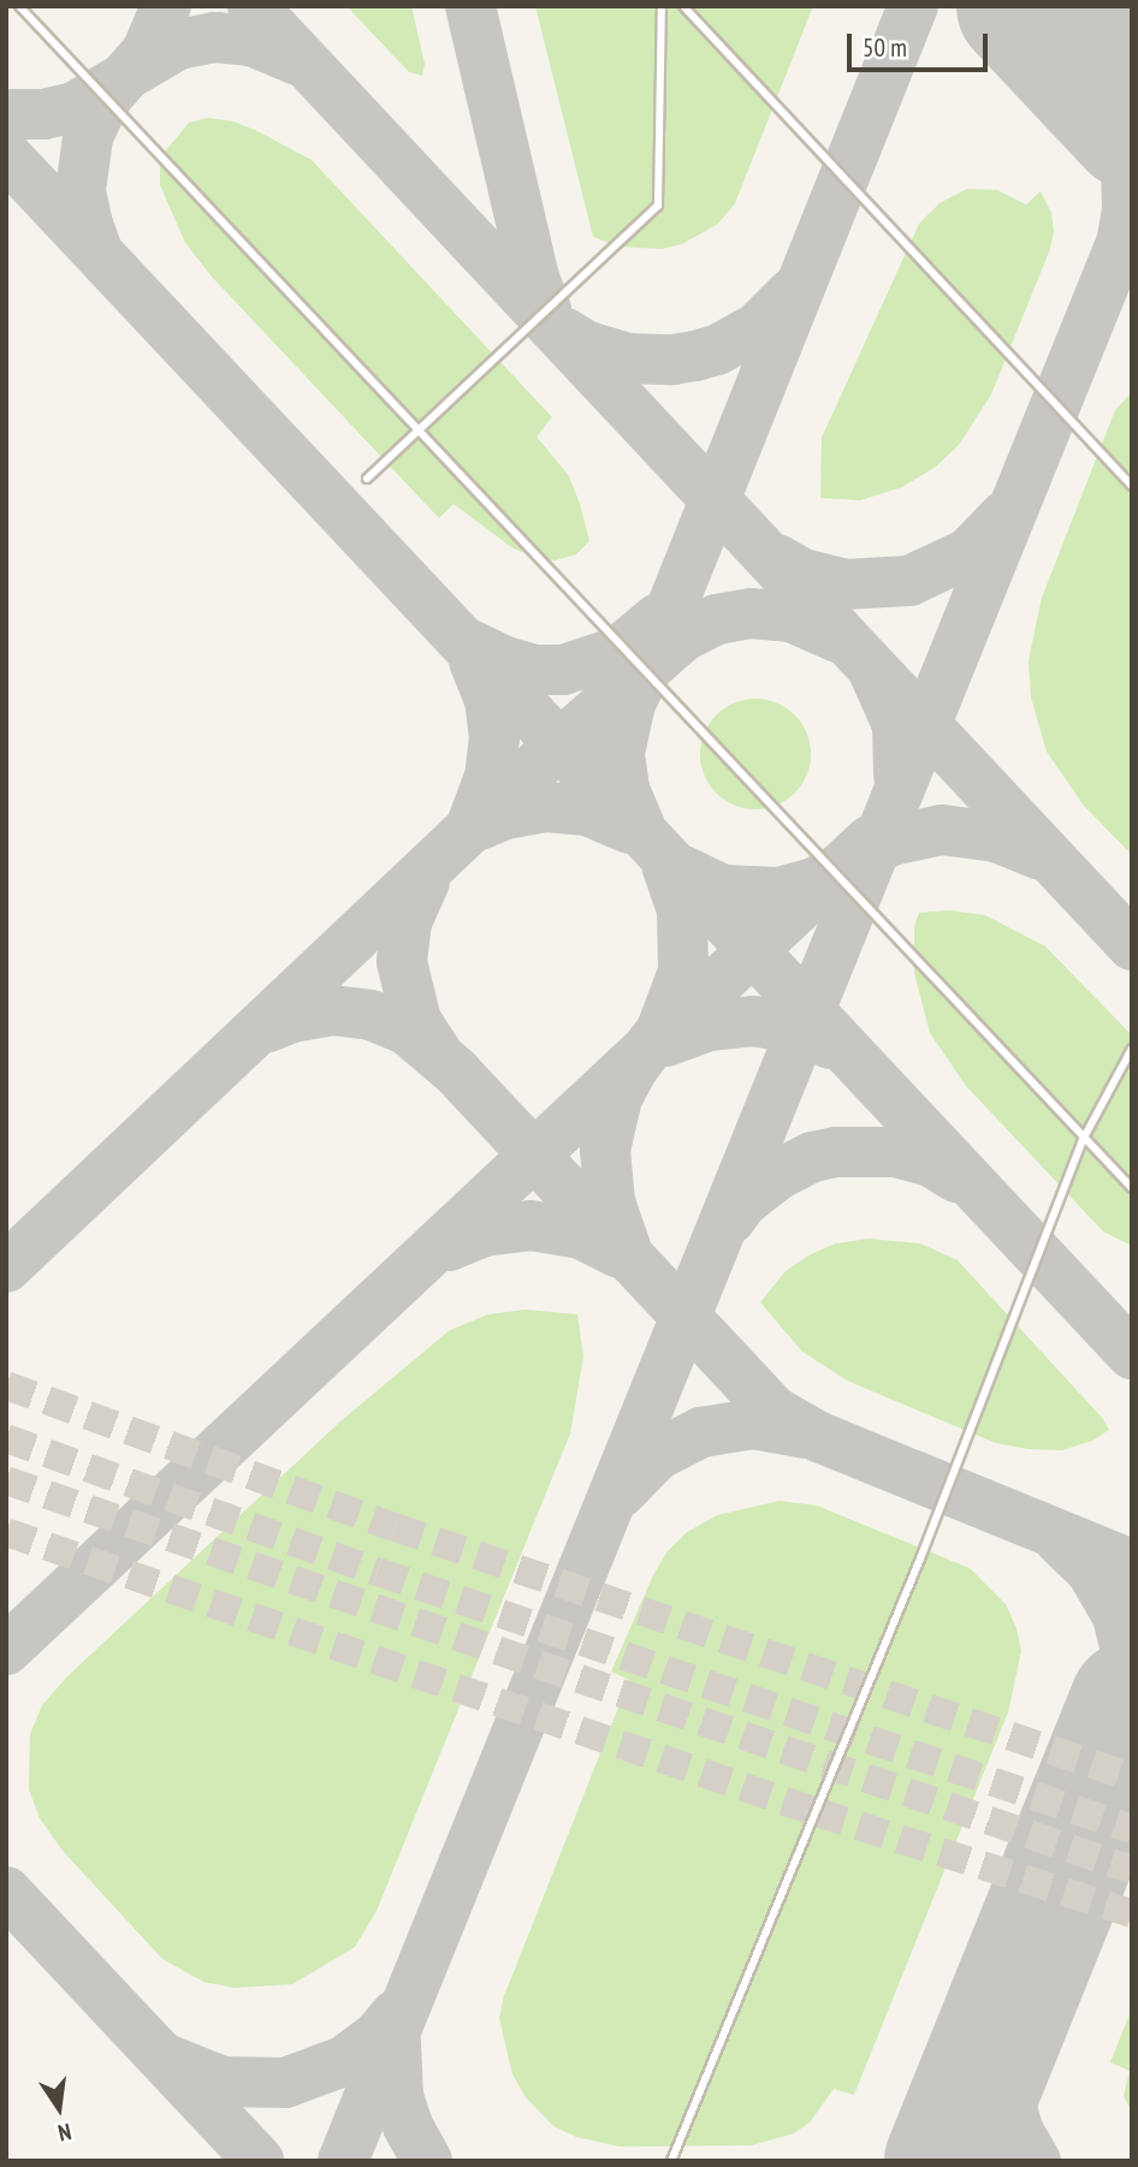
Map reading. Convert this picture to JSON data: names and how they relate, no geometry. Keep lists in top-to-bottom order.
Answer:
{
  "scale_bar": "50 m",
  "north": "bottom"
}
